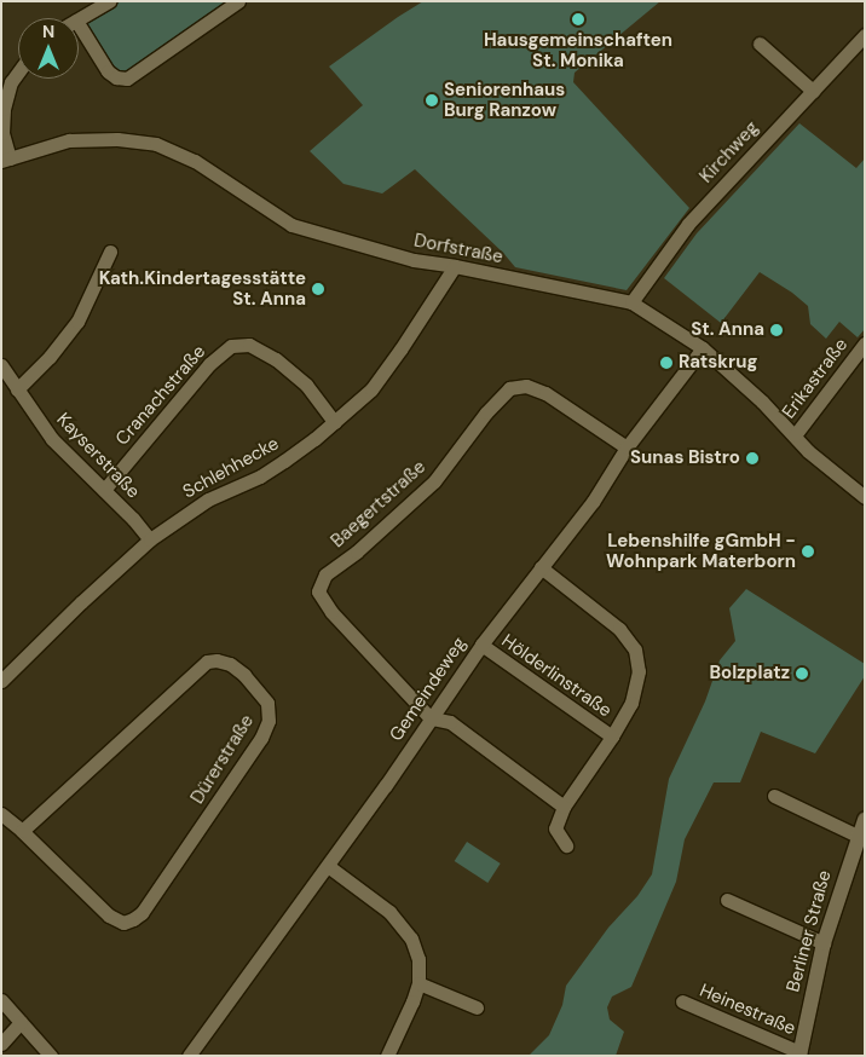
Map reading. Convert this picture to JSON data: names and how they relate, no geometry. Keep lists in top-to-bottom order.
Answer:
{
  "streets": {
    "street": [
      "Kirchweg",
      "Dorfstraße",
      "Erikastraße",
      "Cranachstraße",
      "Kayserstraße",
      "Schlehhecke",
      "Baegertstraße",
      "Hölderlinstraße",
      "Gemeindeweg",
      "Dürerstraße",
      "Berliner Straße",
      "Heinestraße"
    ]
  },
  "crossings": [
    ["Kirchweg", "Dorfstraße"],
    ["Dorfstraße", "Erikastraße"],
    ["Dorfstraße", "Schlehhecke"],
    ["Dorfstraße", "Gemeindeweg"],
    ["Cranachstraße", "Kayserstraße"],
    ["Cranachstraße", "Schlehhecke"],
    ["Kayserstraße", "Schlehhecke"],
    ["Baegertstraße", "Gemeindeweg"],
    ["Hölderlinstraße", "Gemeindeweg"],
    ["Berliner Straße", "Heinestraße"]
  ],
  "places": [
    "Hausgemeinschaften St. Monika",
    "Seniorenhaus Burg Ranzow",
    "Kath.Kindertagesstätte St. Anna",
    "St. Anna",
    "Ratskrug",
    "Sunas Bistro",
    "Lebenshilfe gGmbH - Wohnpark Materborn",
    "Bolzplatz"
  ],
  "north": "top"
}
